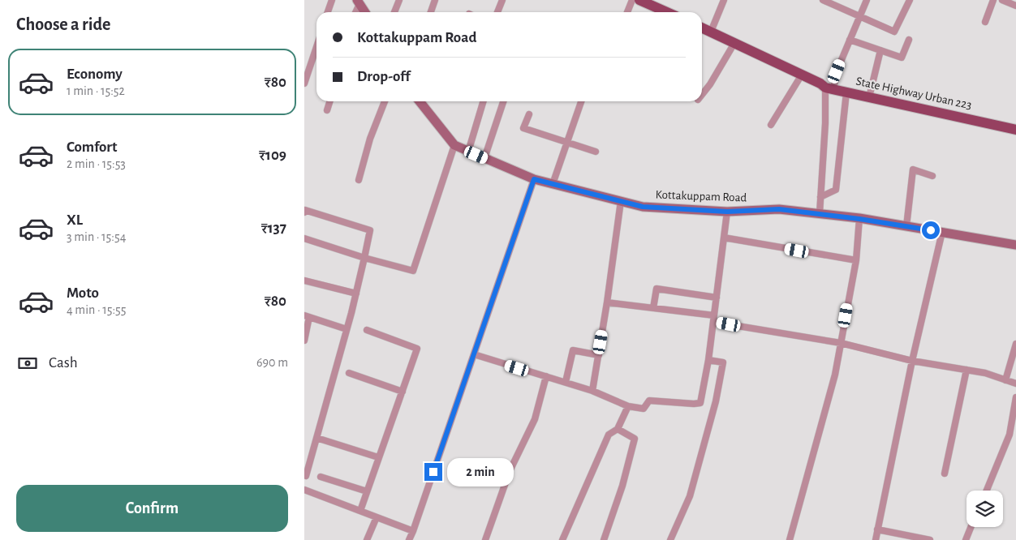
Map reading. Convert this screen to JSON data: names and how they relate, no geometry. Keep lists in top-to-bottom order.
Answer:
{
  "streets": {
    "main road": ["State Highway Urban 223"],
    "street": ["Kottakuppam Road"]
  },
  "page": {
    "heading": "Choose a ride",
    "banner": ["Kottakuppam Road", "Drop-off"],
    "list": [
      {
        "name": "Economy",
        "note": "1 min · 15:52",
        "value": "₹80"
      },
      {
        "name": "Comfort",
        "note": "2 min · 15:53",
        "value": "₹109"
      },
      {
        "name": "XL",
        "note": "3 min · 15:54",
        "value": "₹137"
      },
      {
        "name": "Moto",
        "note": "4 min · 15:55",
        "value": "₹80"
      }
    ],
    "pay": ["Cash", "690 m"],
    "bubble": "2 min",
    "buttons": "Confirm"
  }
}
